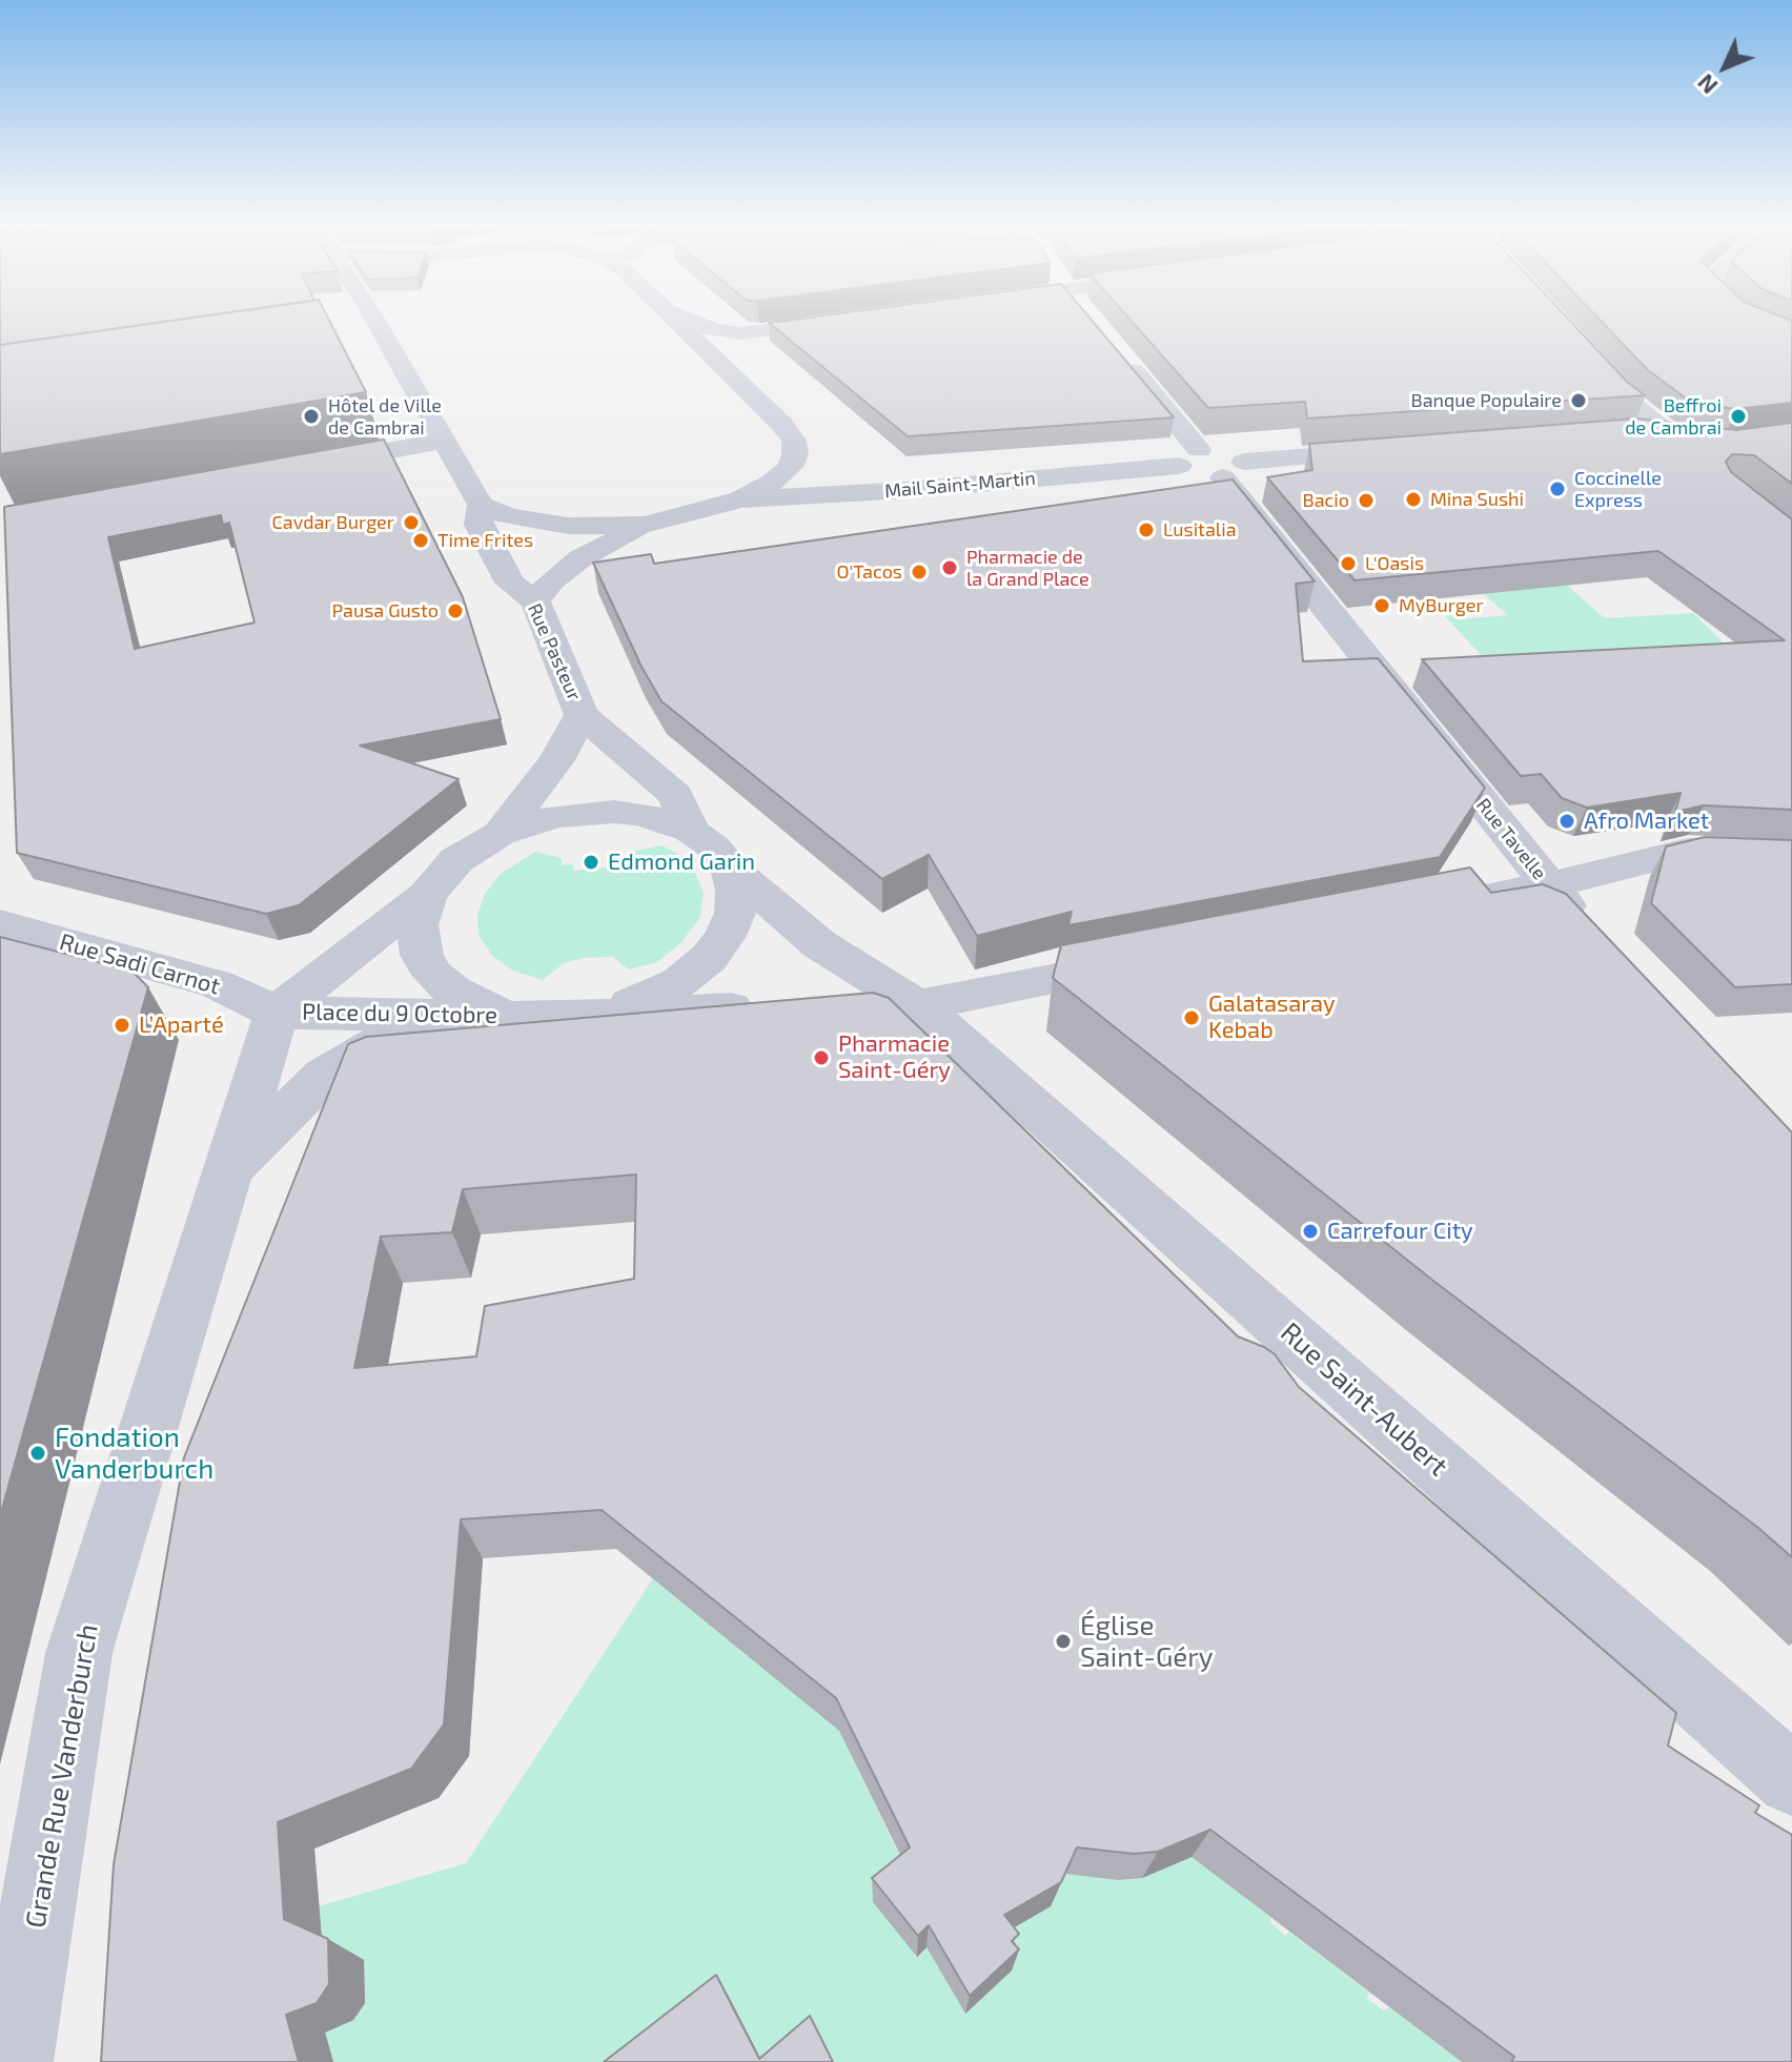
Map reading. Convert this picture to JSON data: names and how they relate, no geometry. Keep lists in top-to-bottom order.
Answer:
{
  "streets": {
    "street": [
      "Mail Saint-Martin",
      "Rue Pasteur",
      "Rue Tavelle",
      "Rue Sadi Carnot",
      "Place du 9 Octobre",
      "Rue Saint-Aubert",
      "Grande Rue Vanderburch"
    ]
  },
  "crossings": [
    ["Rue Pasteur", "Place du 9 Octobre"],
    ["Rue Sadi Carnot", "Place du 9 Octobre"],
    ["Rue Sadi Carnot", "Grande Rue Vanderburch"],
    ["Place du 9 Octobre", "Rue Saint-Aubert"],
    ["Place du 9 Octobre", "Grande Rue Vanderburch"]
  ],
  "places": [
    "Banque Populaire",
    "Hôtel de Ville de Cambrai",
    "Beffroi de Cambrai",
    "Coccinelle Express",
    "Mina Sushi",
    "Bacio",
    "Cavdar Burger",
    "Lusitalia",
    "Time Frites",
    "L'Oasis",
    "Pharmacie de la Grand Place",
    "O'Tacos",
    "MyBurger",
    "Pausa Gusto",
    "Afro Market",
    "Edmond Garin",
    "Galatasaray Kebab",
    "L’Aparté",
    "Pharmacie Saint-Géry",
    "Carrefour City",
    "Fondation Vanderburch",
    "Église Saint-Géry"
  ],
  "north": "bottom left"
}
